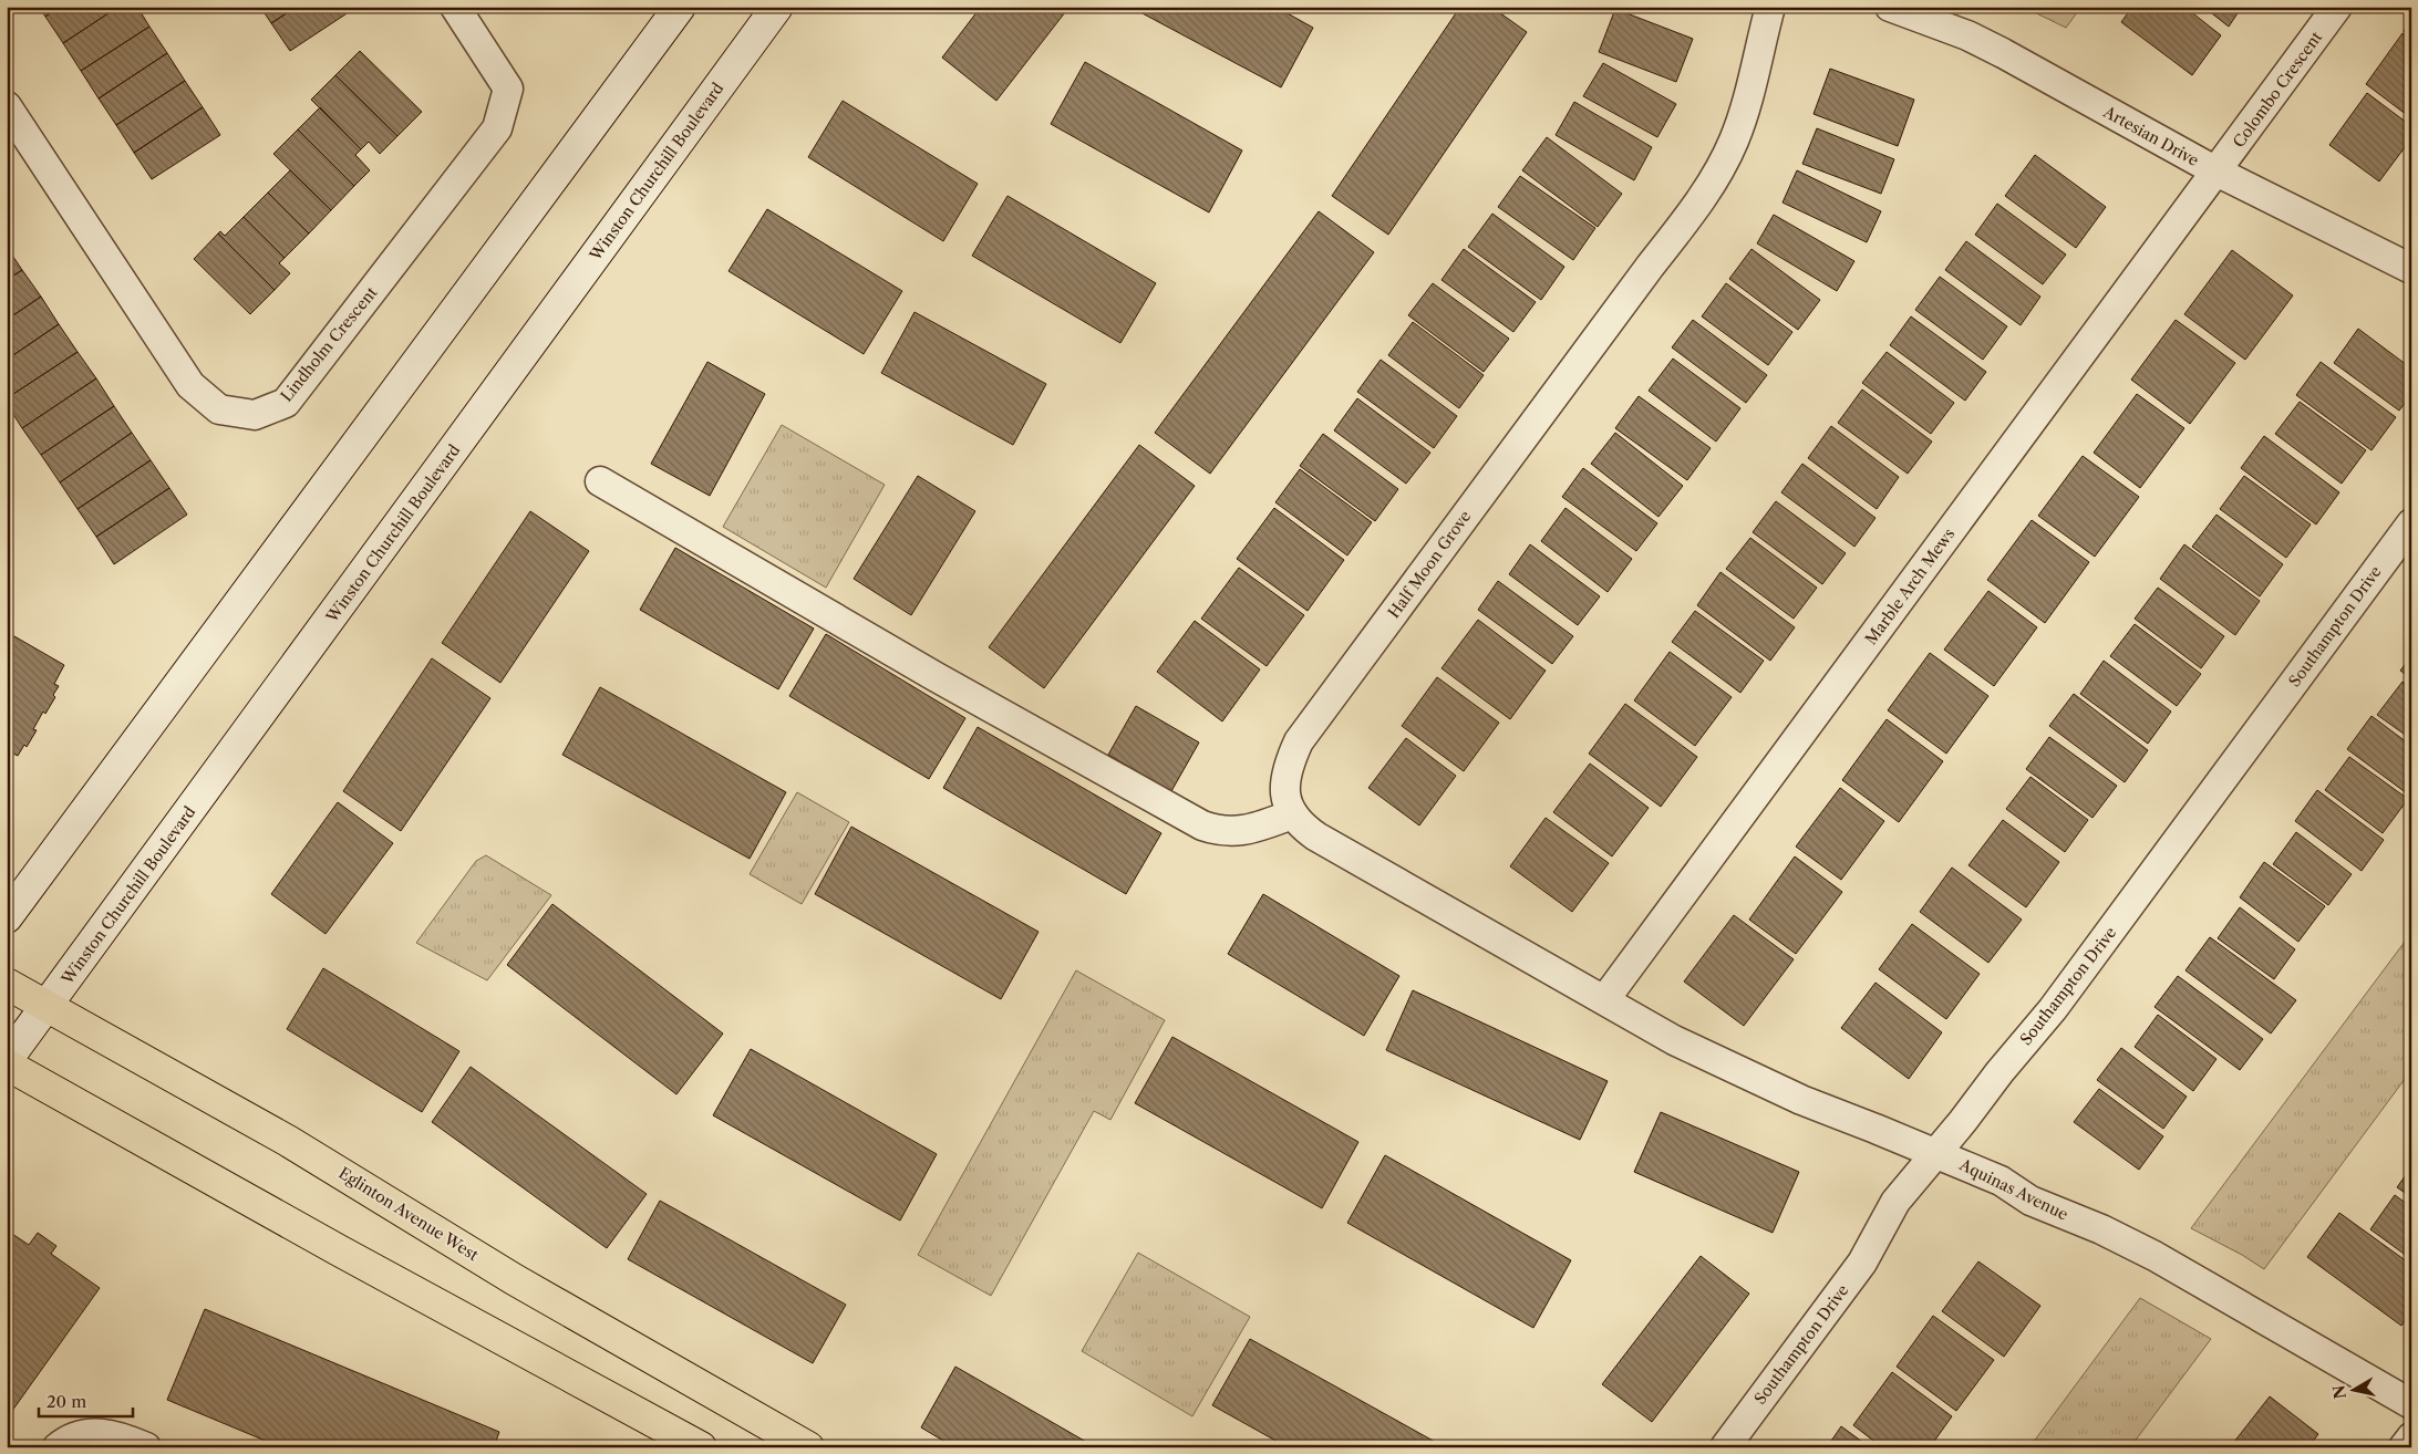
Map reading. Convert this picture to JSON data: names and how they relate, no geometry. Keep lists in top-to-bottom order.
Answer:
{
  "streets": {
    "main road": ["Winston Churchill Boulevard", "Eglinton Avenue West"],
    "street": [
      "Colombo Crescent",
      "Artesian Drive",
      "Lindholm Crescent",
      "Half Moon Grove",
      "Marble Arch Mews",
      "Southampton Drive",
      "Aquinas Avenue"
    ]
  },
  "crossings": [
    ["Colombo Crescent", "Artesian Drive"],
    ["Colombo Crescent", "Marble Arch Mews"],
    ["Artesian Drive", "Marble Arch Mews"],
    ["Winston Churchill Boulevard", "Eglinton Avenue West"],
    ["Half Moon Grove", "Marble Arch Mews"],
    ["Half Moon Grove", "Aquinas Avenue"],
    ["Marble Arch Mews", "Aquinas Avenue"],
    ["Southampton Drive", "Aquinas Avenue"]
  ],
  "scale_bar": "20 m",
  "north": "left"
}
